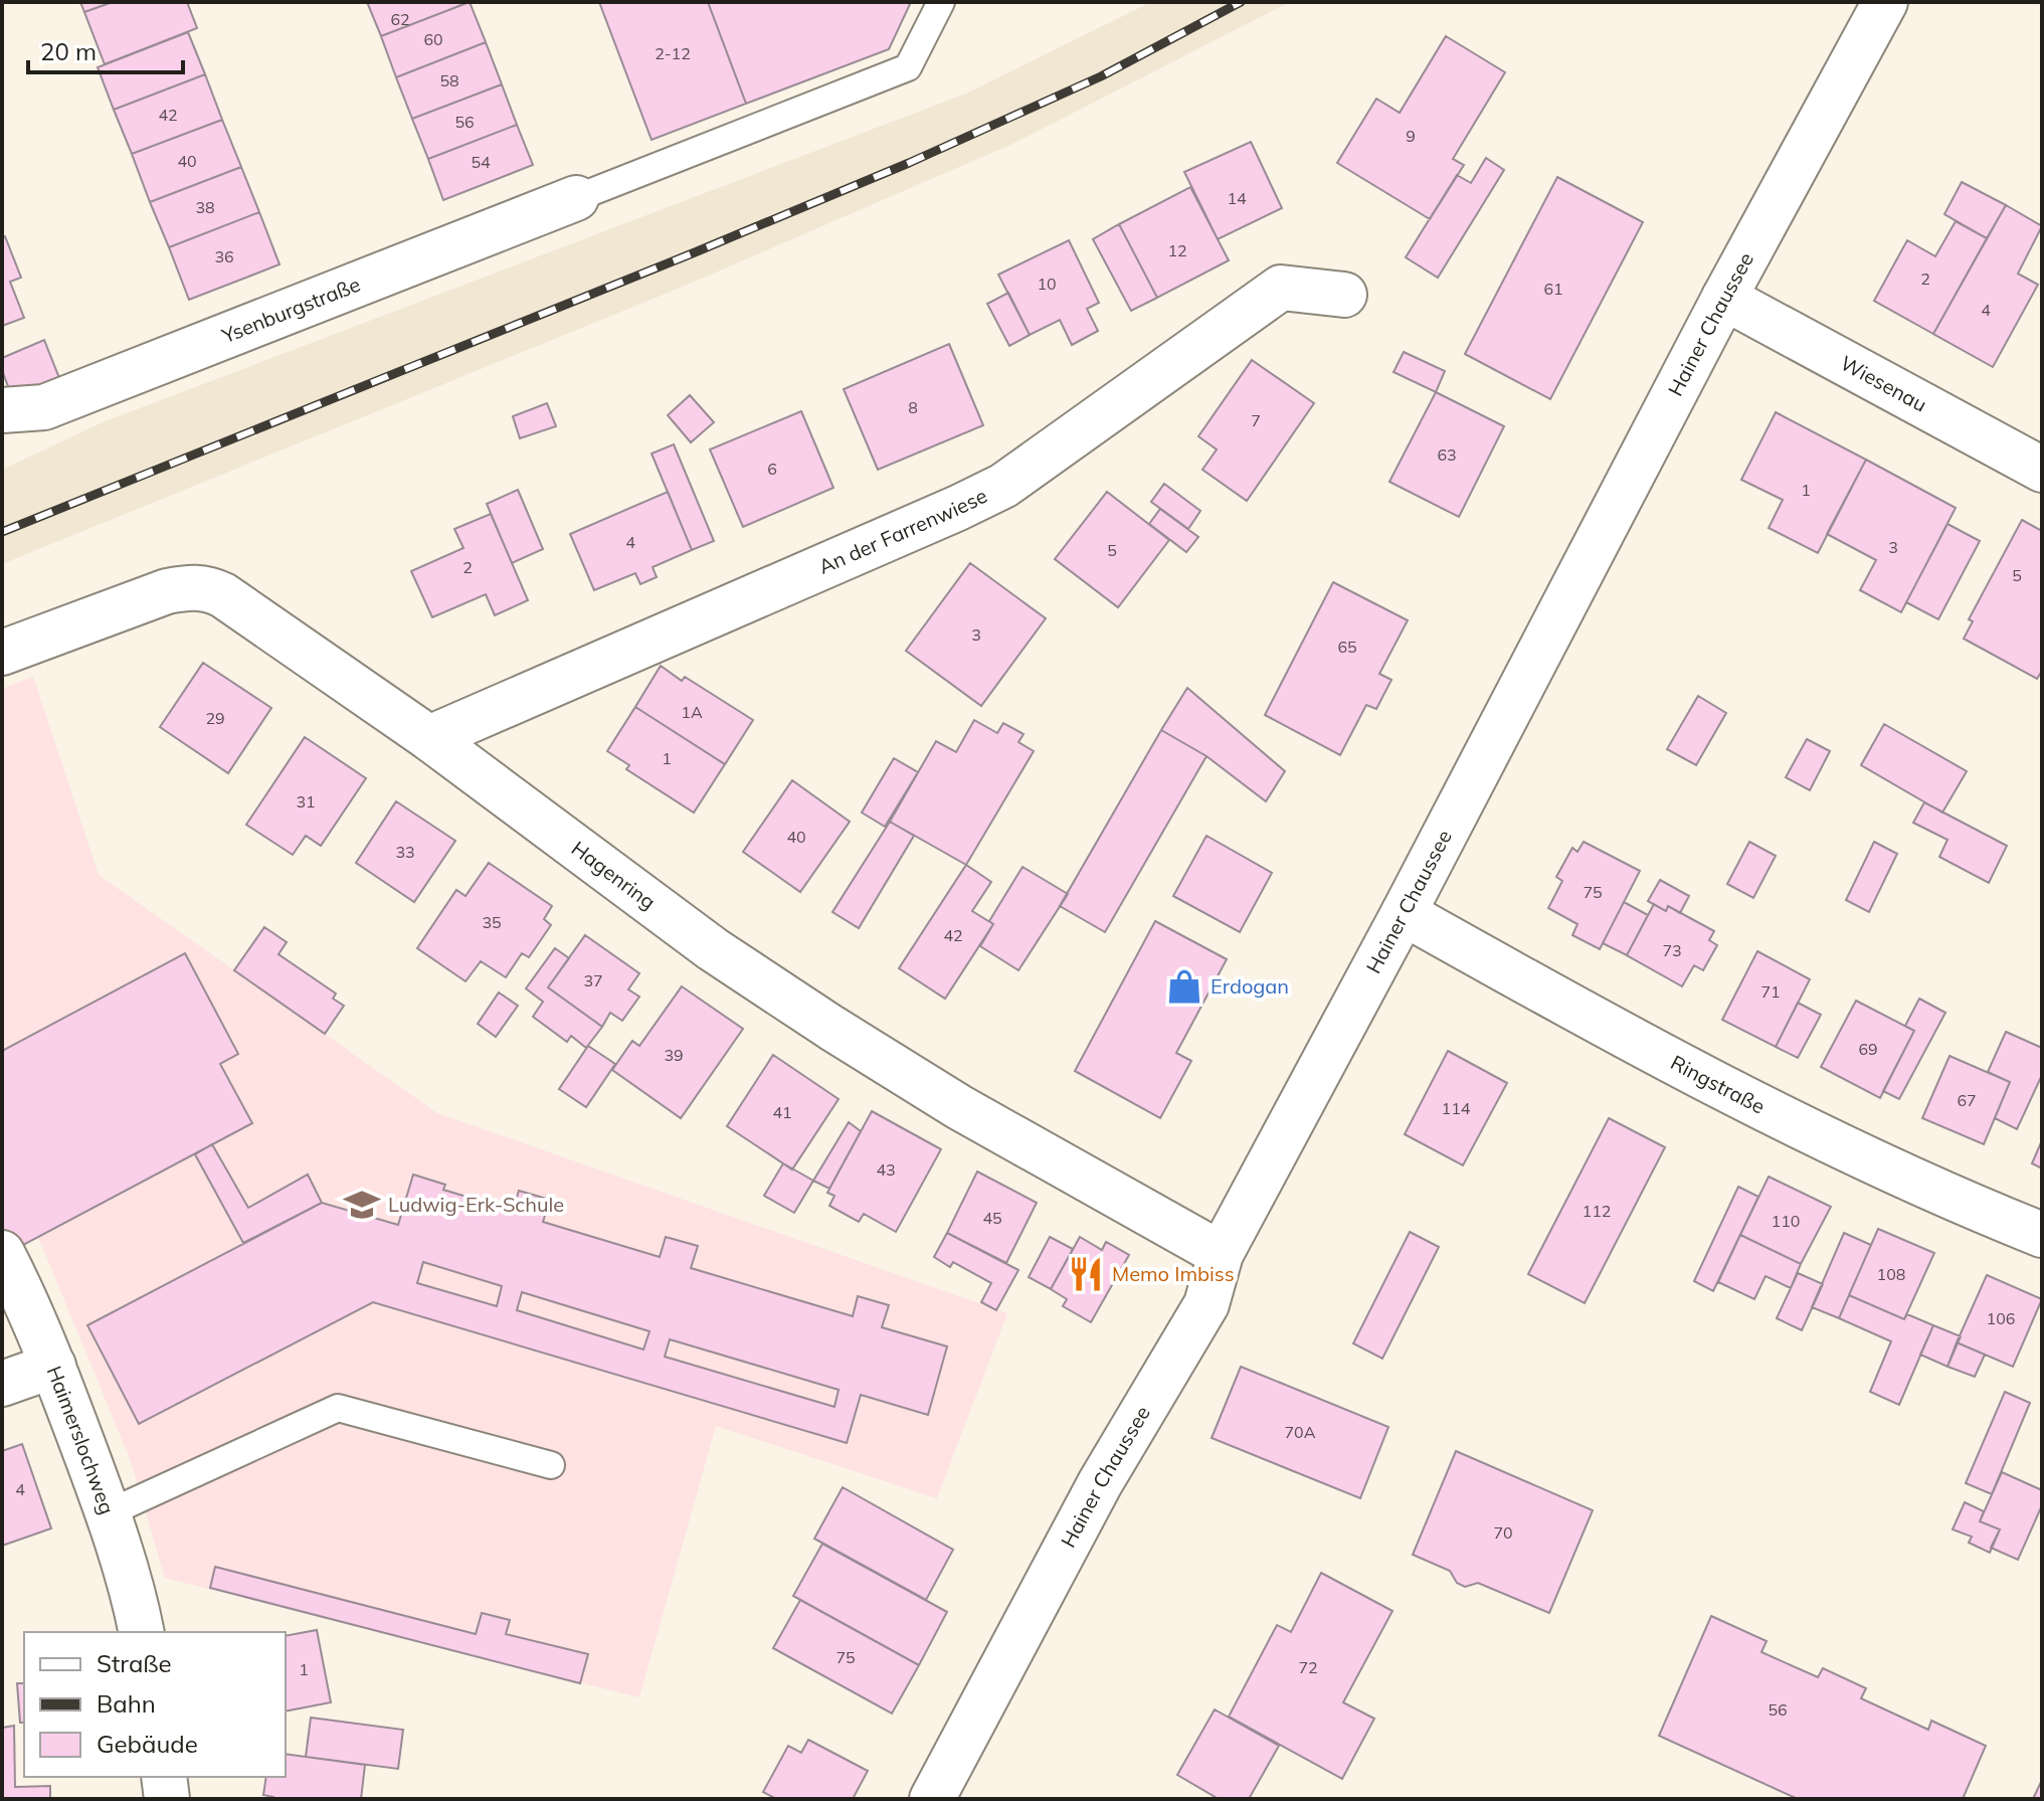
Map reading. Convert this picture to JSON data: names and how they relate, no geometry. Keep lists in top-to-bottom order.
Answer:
{
  "streets": {
    "street": [
      "Ysenburgstraße",
      "Hainer Chaussee",
      "Wiesenau",
      "An der Farrenwiese",
      "Hagenring",
      "Ringstraße",
      "Haimerslochweg"
    ]
  },
  "crossings": [
    ["Hainer Chaussee", "Wiesenau"],
    ["Hainer Chaussee", "Hagenring"],
    ["Hainer Chaussee", "Ringstraße"],
    ["An der Farrenwiese", "Hagenring"]
  ],
  "places": {
    "shop": ["Erdogan"],
    "school or university": ["Ludwig-Erk-Schule"],
    "restaurant": ["Memo Imbiss"]
  },
  "house_numbers": [
    "62",
    "60",
    "2-12",
    "58",
    "42",
    "56",
    "9",
    "40",
    "54",
    "14",
    "38",
    "12",
    "36",
    "2",
    "10",
    "61",
    "4",
    "8",
    "7",
    "63",
    "6",
    "1",
    "4",
    "3",
    "5",
    "2",
    "5",
    "3",
    "65",
    "1A",
    "29",
    "1",
    "31",
    "40",
    "33",
    "75",
    "35",
    "42",
    "73",
    "37",
    "71",
    "69",
    "39",
    "67",
    "114",
    "41",
    "43",
    "112",
    "45",
    "110",
    "108",
    "106",
    "70A",
    "4",
    "70",
    "75",
    "72",
    "1",
    "56"
  ],
  "legend": ["Straße", "Bahn", "Gebäude"],
  "scale_bar": "20 m"
}
